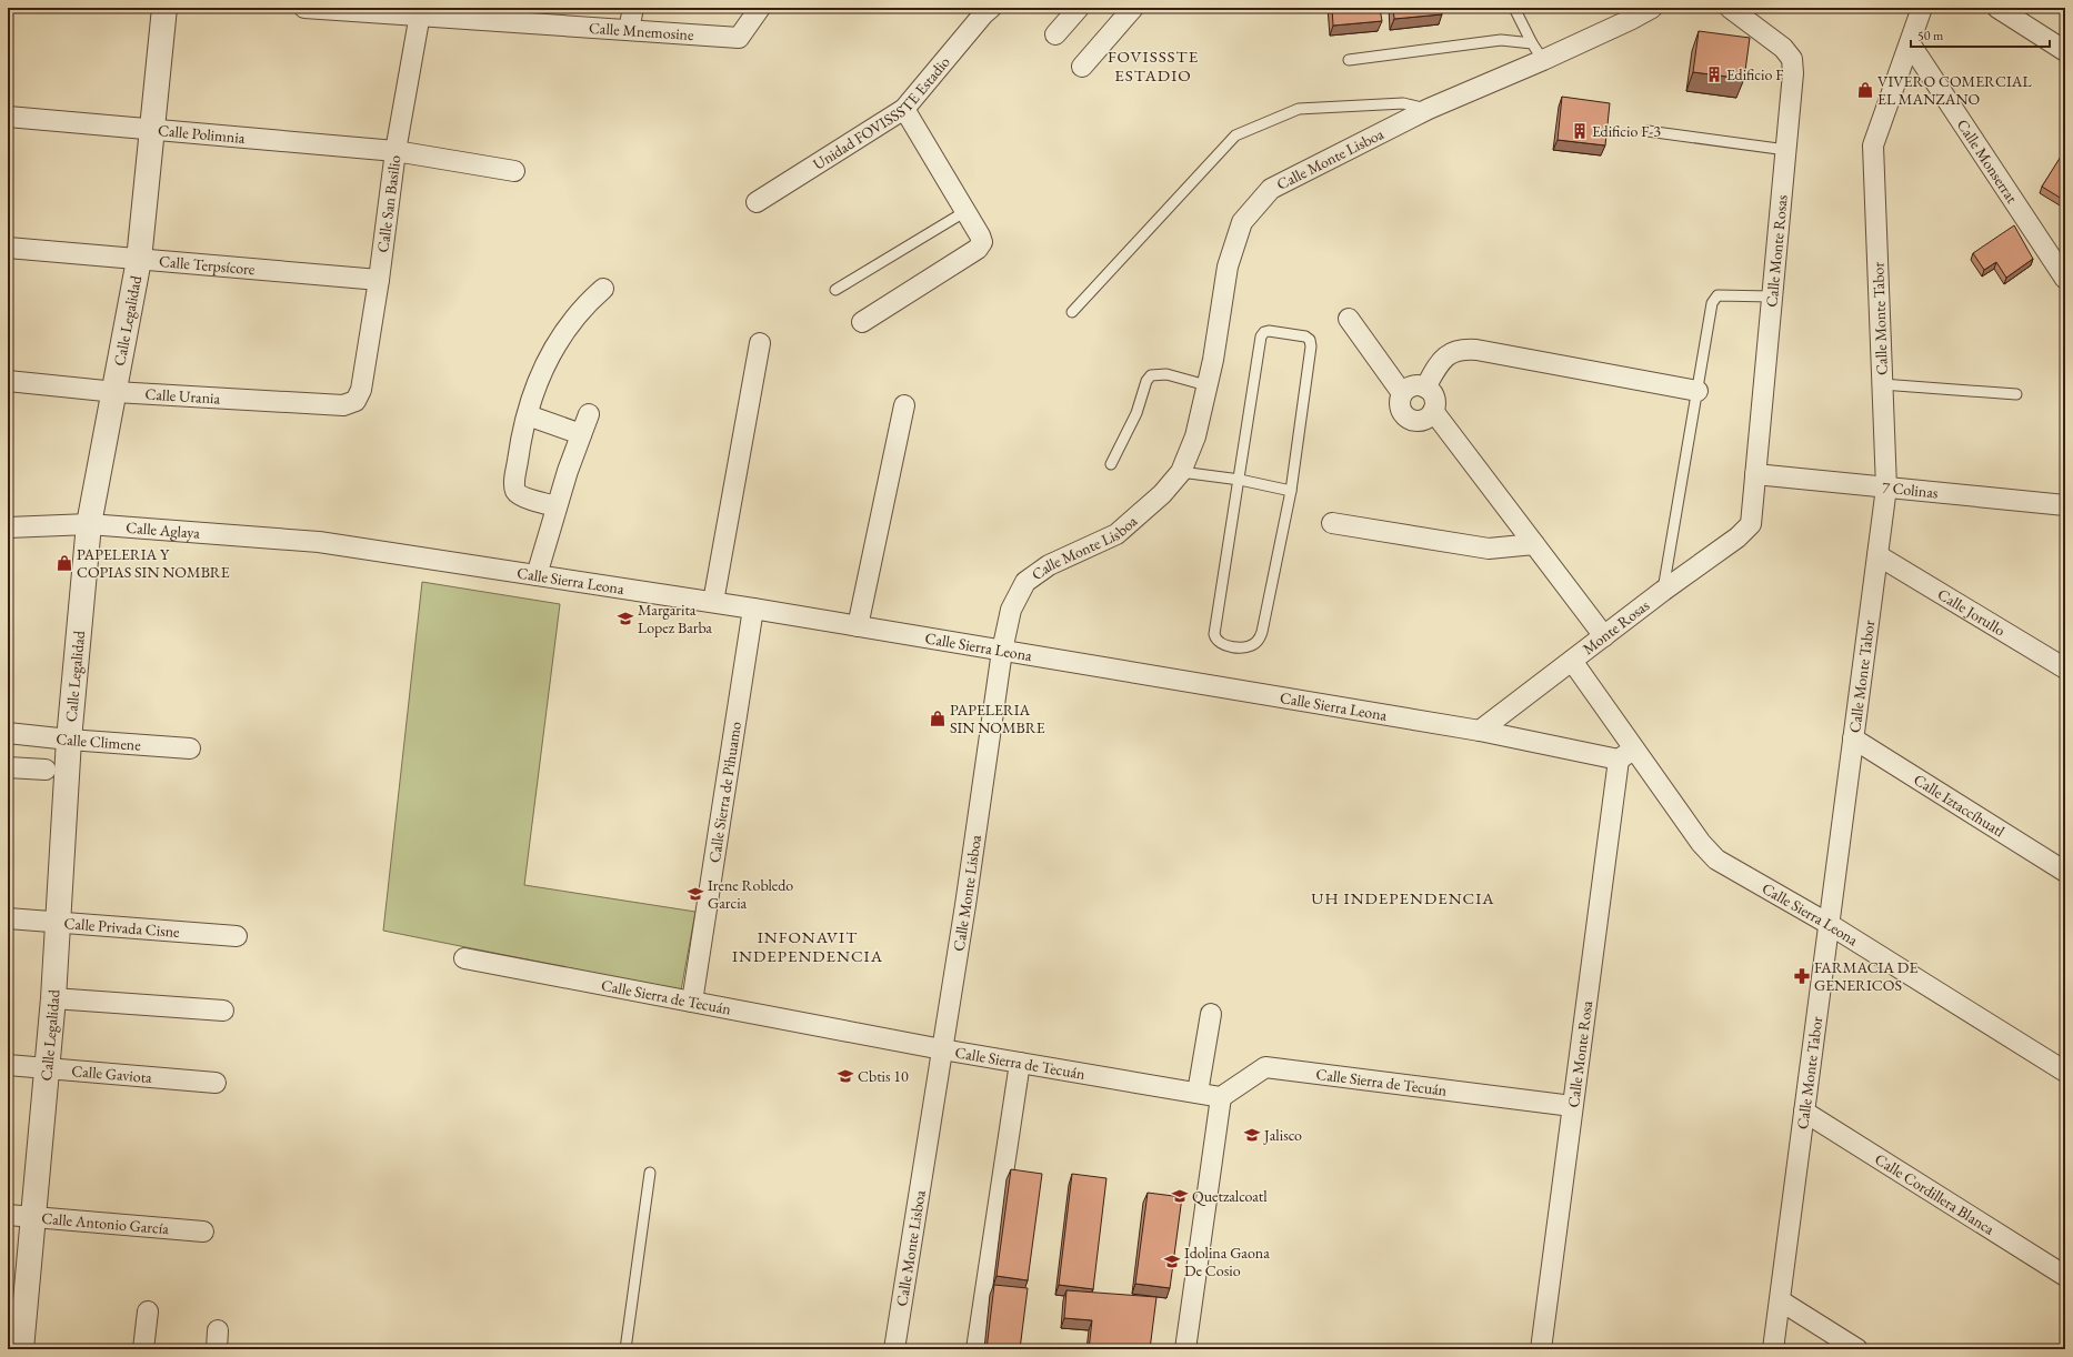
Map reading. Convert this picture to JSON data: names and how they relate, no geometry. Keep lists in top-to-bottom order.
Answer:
{
  "streets": {
    "street": [
      "Calle Mnemosine",
      "Unidad FOVISSSTE Estadio",
      "Calle Polimnia",
      "Calle Monte Lisboa",
      "Calle Monserrat",
      "Calle San Basilio",
      "Calle Monte Rosas",
      "Calle Terpsícore",
      "Calle Monte Tabor",
      "Calle Legalidad",
      "Calle Urania",
      "7 Colinas",
      "Calle Aglaya",
      "Calle Sierra Leona",
      "Calle Jorullo",
      "Monte Rosas",
      "Calle Climene",
      "Calle Sierra de Pihuamo",
      "Calle Iztaccíhuatl",
      "Calle Privada Cisne",
      "Calle Sierra de Tecuán",
      "Calle Monte Rosa",
      "Calle Gaviota",
      "Calle Cordillera Blanca",
      "Calle Antonio García"
    ]
  },
  "crossings": [
    ["Calle Mnemosine", "Calle San Basilio"],
    ["Calle Polimnia", "Calle San Basilio"],
    ["Calle Polimnia", "Calle Legalidad"],
    ["Calle Monte Lisboa", "Calle Sierra Leona"],
    ["Calle Monte Lisboa", "Calle Sierra de Tecuán"],
    ["Calle Monserrat", "Calle Monte Tabor"],
    ["Calle San Basilio", "Calle Terpsícore"],
    ["Calle San Basilio", "Calle Urania"],
    ["Calle Monte Rosas", "7 Colinas"],
    ["Calle Monte Rosas", "Monte Rosas"],
    ["Calle Terpsícore", "Calle Legalidad"],
    ["Calle Monte Tabor", "7 Colinas"],
    ["Calle Monte Tabor", "Calle Sierra Leona"],
    ["Calle Monte Tabor", "Calle Jorullo"],
    ["Calle Monte Tabor", "Calle Iztaccíhuatl"],
    ["Calle Monte Tabor", "Calle Cordillera Blanca"],
    ["Calle Legalidad", "Calle Urania"],
    ["Calle Legalidad", "Calle Aglaya"],
    ["Calle Legalidad", "Calle Climene"],
    ["Calle Legalidad", "Calle Privada Cisne"],
    ["Calle Legalidad", "Calle Gaviota"],
    ["Calle Legalidad", "Calle Antonio García"],
    ["Calle Aglaya", "Calle Sierra Leona"],
    ["Calle Sierra Leona", "Monte Rosas"],
    ["Calle Sierra Leona", "Calle Sierra de Pihuamo"],
    ["Calle Sierra Leona", "Calle Monte Rosa"],
    ["Calle Sierra de Pihuamo", "Calle Sierra de Tecuán"],
    ["Calle Sierra de Tecuán", "Calle Monte Rosa"]
  ],
  "districts": ["FOVISSSTE ESTADIO", "UH INDEPENDENCIA", "INFONAVIT INDEPENDENCIA"],
  "places": {
    "building": ["Edificio F", "Edificio F-3"],
    "shop": ["VIVERO COMERCIAL EL MANZANO", "PAPELERIA Y COPIAS SIN NOMBRE", "PAPELERIA SIN NOMBRE"],
    "school or university": [
      "Margarita Lopez Barba",
      "Irene Robledo Garcia",
      "Cbtis 10",
      "Jalisco",
      "Quetzalcoatl",
      "Idolina Gaona De Cosio"
    ],
    "pharmacy": ["FARMACIA DE GENERICOS"]
  },
  "scale_bar": "50 m"
}
